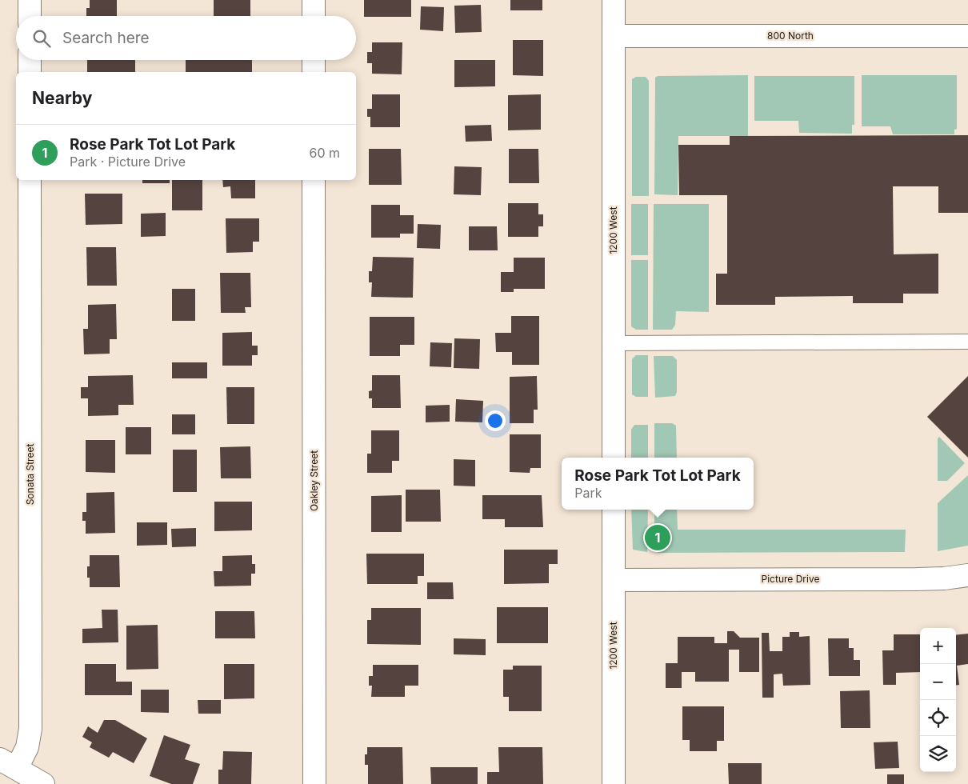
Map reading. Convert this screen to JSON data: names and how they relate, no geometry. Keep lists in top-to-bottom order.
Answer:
{
  "streets": {
    "street": [
      "800 North",
      "1200 West",
      "Sonata Street",
      "Oakley Street",
      "Picture Drive"
    ]
  },
  "crossings": [
    ["800 North", "1200 West"],
    ["1200 West", "Picture Drive"]
  ],
  "page": {
    "search": "Search here",
    "heading": "Nearby",
    "list": [
      {
        "mark": "1",
        "name": "Rose Park Tot Lot Park",
        "note": "Park · Picture Drive",
        "value": "60 m"
      }
    ],
    "popup": ["Rose Park Tot Lot Park", "Park"],
    "pins": "1",
    "map_buttons": ["+", "−"]
  }
}
